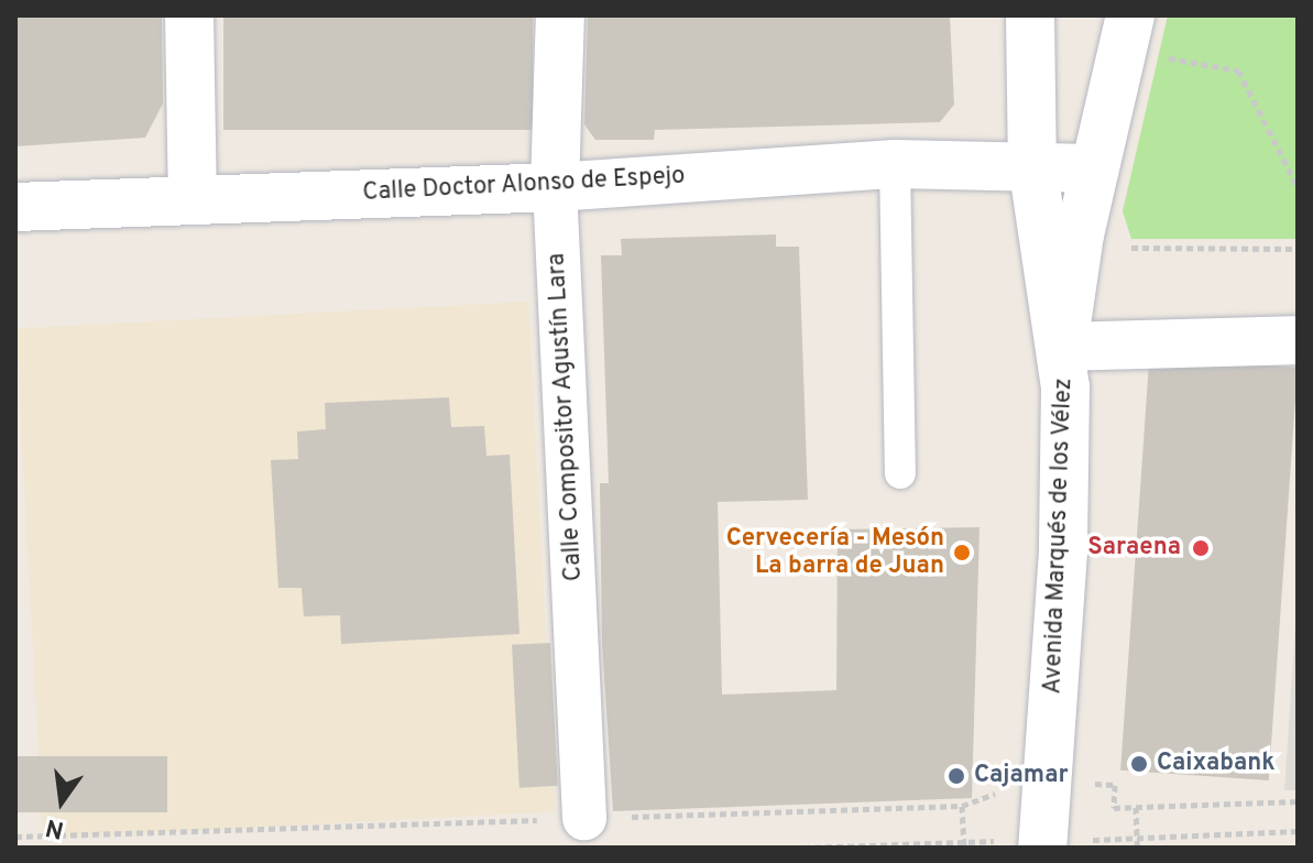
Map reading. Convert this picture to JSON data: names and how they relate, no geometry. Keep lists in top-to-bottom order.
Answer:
{
  "streets": {
    "street": ["Calle Doctor Alonso de Espejo", "Calle Compositor Agustín Lara", "Avenida Marqués de los Vélez"]
  },
  "crossings": [
    ["Calle Doctor Alonso de Espejo", "Calle Compositor Agustín Lara"],
    ["Calle Doctor Alonso de Espejo", "Avenida Marqués de los Vélez"]
  ],
  "places": [
    "Saraena",
    "Cervecería - Mesón La barra de Juan",
    "Caixabank",
    "Cajamar"
  ],
  "north": "bottom"
}
